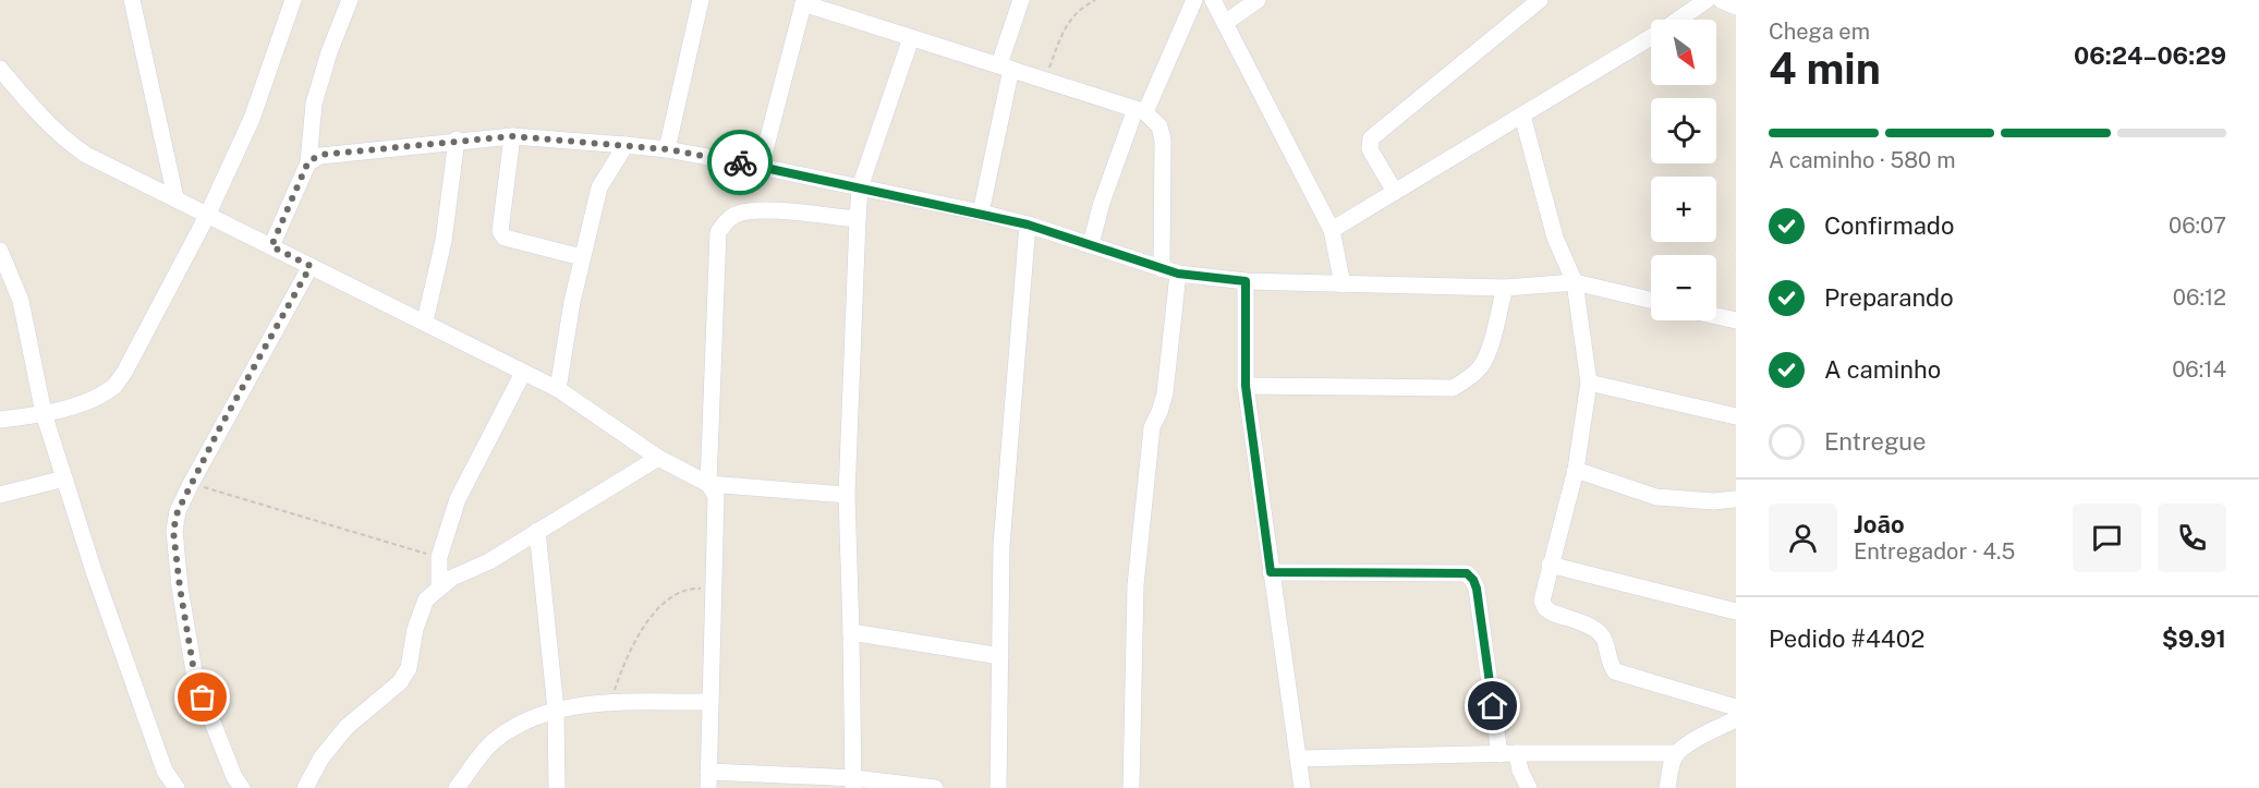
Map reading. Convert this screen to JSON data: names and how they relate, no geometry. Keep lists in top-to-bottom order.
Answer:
{
  "north": "bottom right",
  "page": {
    "heading": ["4 min", "Chega em", "06:24–06:29"],
    "panel": [
      "João",
      "Entregador · 4.5",
      "Pedido #4402",
      "$9.91"
    ],
    "map_buttons": ["+", "−"],
    "bar": "A caminho · 580 m",
    "list": [
      ["Confirmado", "06:07"],
      ["Preparando", "06:12"],
      ["A caminho", "06:14"],
      "Entregue"
    ]
  }
}
